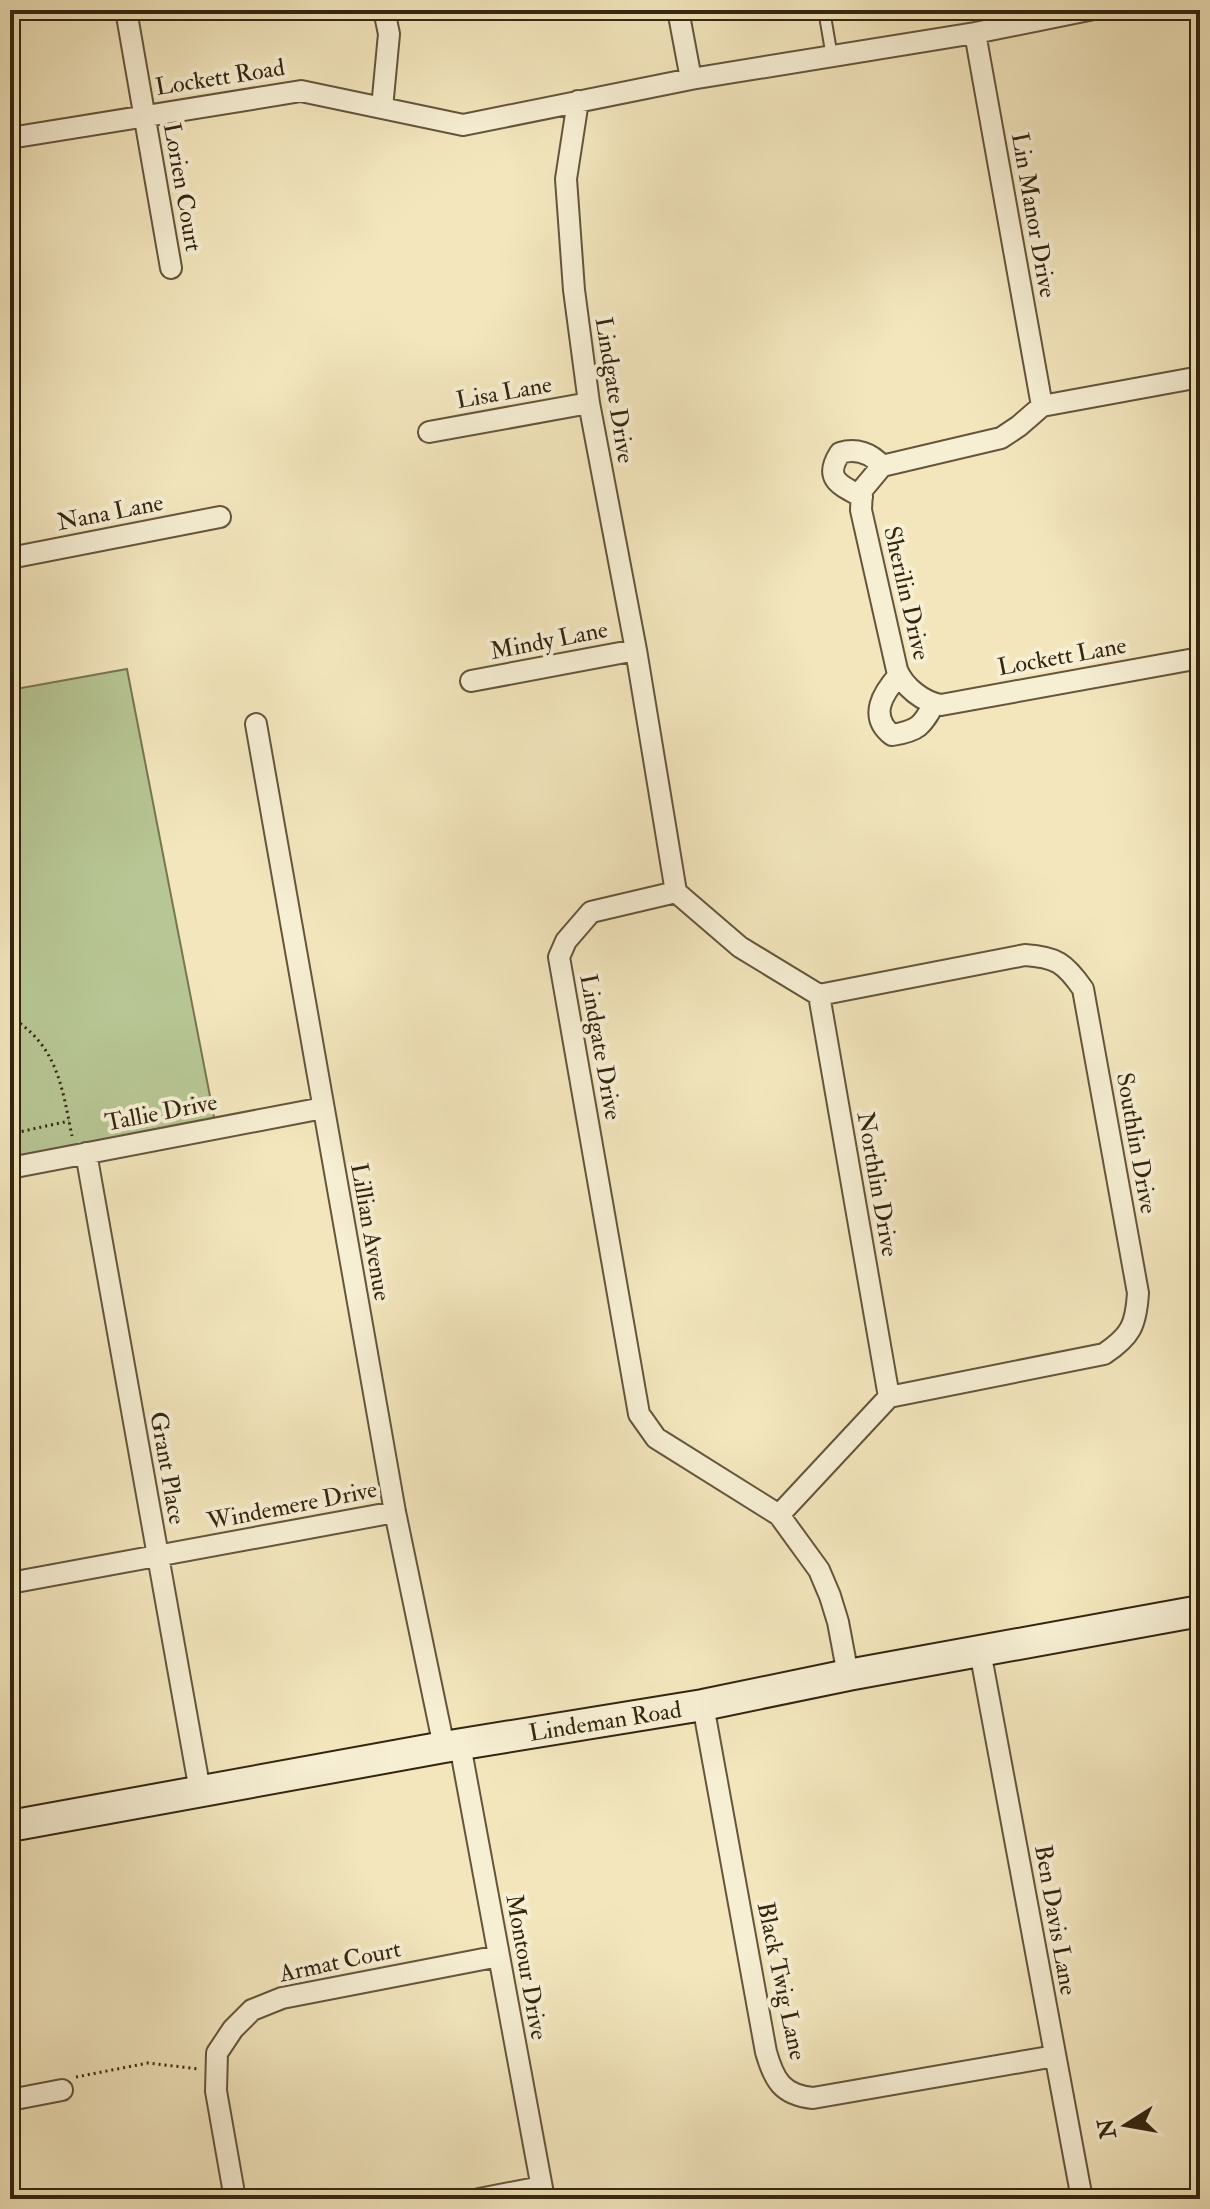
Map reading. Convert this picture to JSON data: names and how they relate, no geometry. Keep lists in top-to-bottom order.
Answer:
{
  "streets": {
    "street": [
      "Lockett Road",
      "Lorien Court",
      "Lin Manor Drive",
      "Lindgate Drive",
      "Lisa Lane",
      "Nana Lane",
      "Sherilin Drive",
      "Mindy Lane",
      "Lockett Lane",
      "Tallie Drive",
      "Southlin Drive",
      "Northlin Drive",
      "Lillian Avenue",
      "Grant Place",
      "Windemere Drive",
      "Lindeman Road",
      "Ben Davis Lane",
      "Armat Court",
      "Montour Drive",
      "Black Twig Lane"
    ]
  },
  "crossings": [
    ["Lockett Road", "Lorien Court"],
    ["Lockett Road", "Lin Manor Drive"],
    ["Lockett Road", "Lindgate Drive"],
    ["Lindgate Drive", "Lisa Lane"],
    ["Lindgate Drive", "Mindy Lane"],
    ["Lindgate Drive", "Lindeman Road"],
    ["Sherilin Drive", "Lockett Lane"],
    ["Tallie Drive", "Lillian Avenue"],
    ["Tallie Drive", "Grant Place"],
    ["Southlin Drive", "Northlin Drive"],
    ["Lillian Avenue", "Windemere Drive"],
    ["Lillian Avenue", "Lindeman Road"],
    ["Lillian Avenue", "Montour Drive"],
    ["Grant Place", "Windemere Drive"],
    ["Grant Place", "Lindeman Road"],
    ["Lindeman Road", "Ben Davis Lane"],
    ["Lindeman Road", "Montour Drive"],
    ["Lindeman Road", "Black Twig Lane"],
    ["Ben Davis Lane", "Black Twig Lane"],
    ["Armat Court", "Montour Drive"]
  ],
  "north": "left"
}
